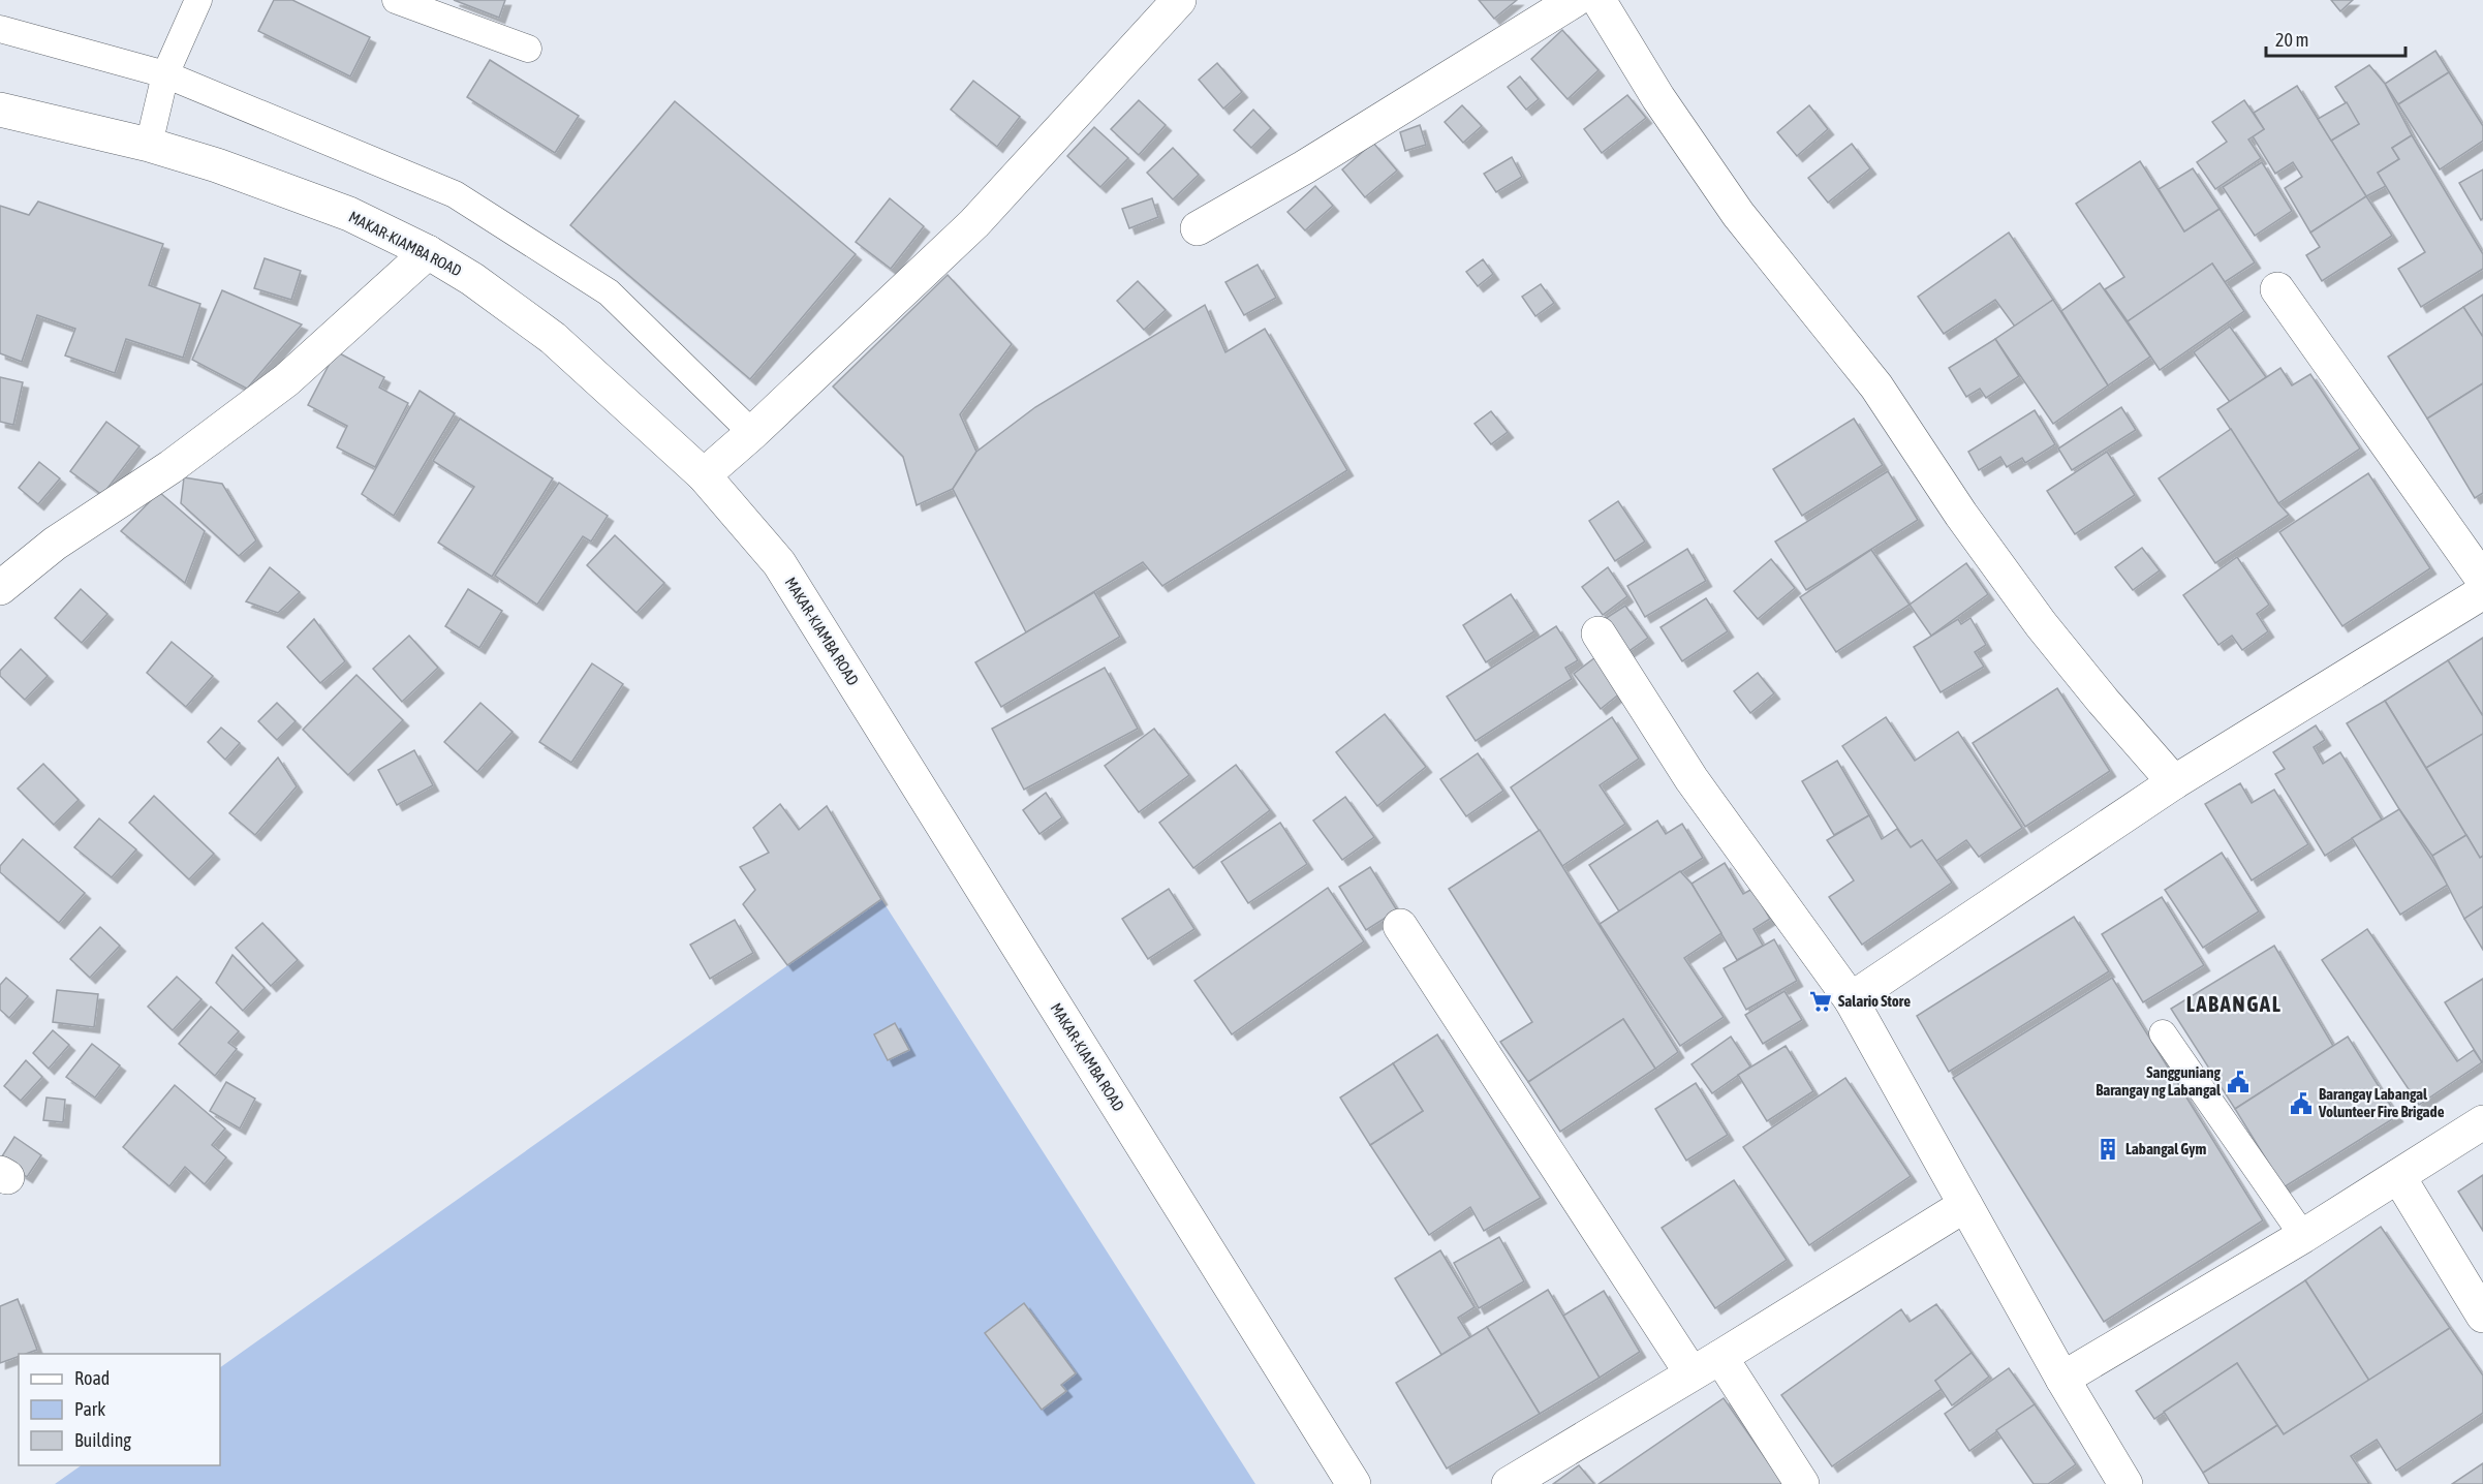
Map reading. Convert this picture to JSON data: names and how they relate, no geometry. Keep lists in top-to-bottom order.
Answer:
{
  "streets": {
    "street": ["MAKAR-KIAMBA ROAD"]
  },
  "districts": ["LABANGAL"],
  "places": {
    "supermarket": ["Salario Store"],
    "public building": ["Sangguniang Barangay ng Labangal", "Barangay Labangal Volunteer Fire Brigade"],
    "building": ["Labangal Gym"]
  },
  "legend": ["Road", "Park", "Building"],
  "scale_bar": "20 m"
}
